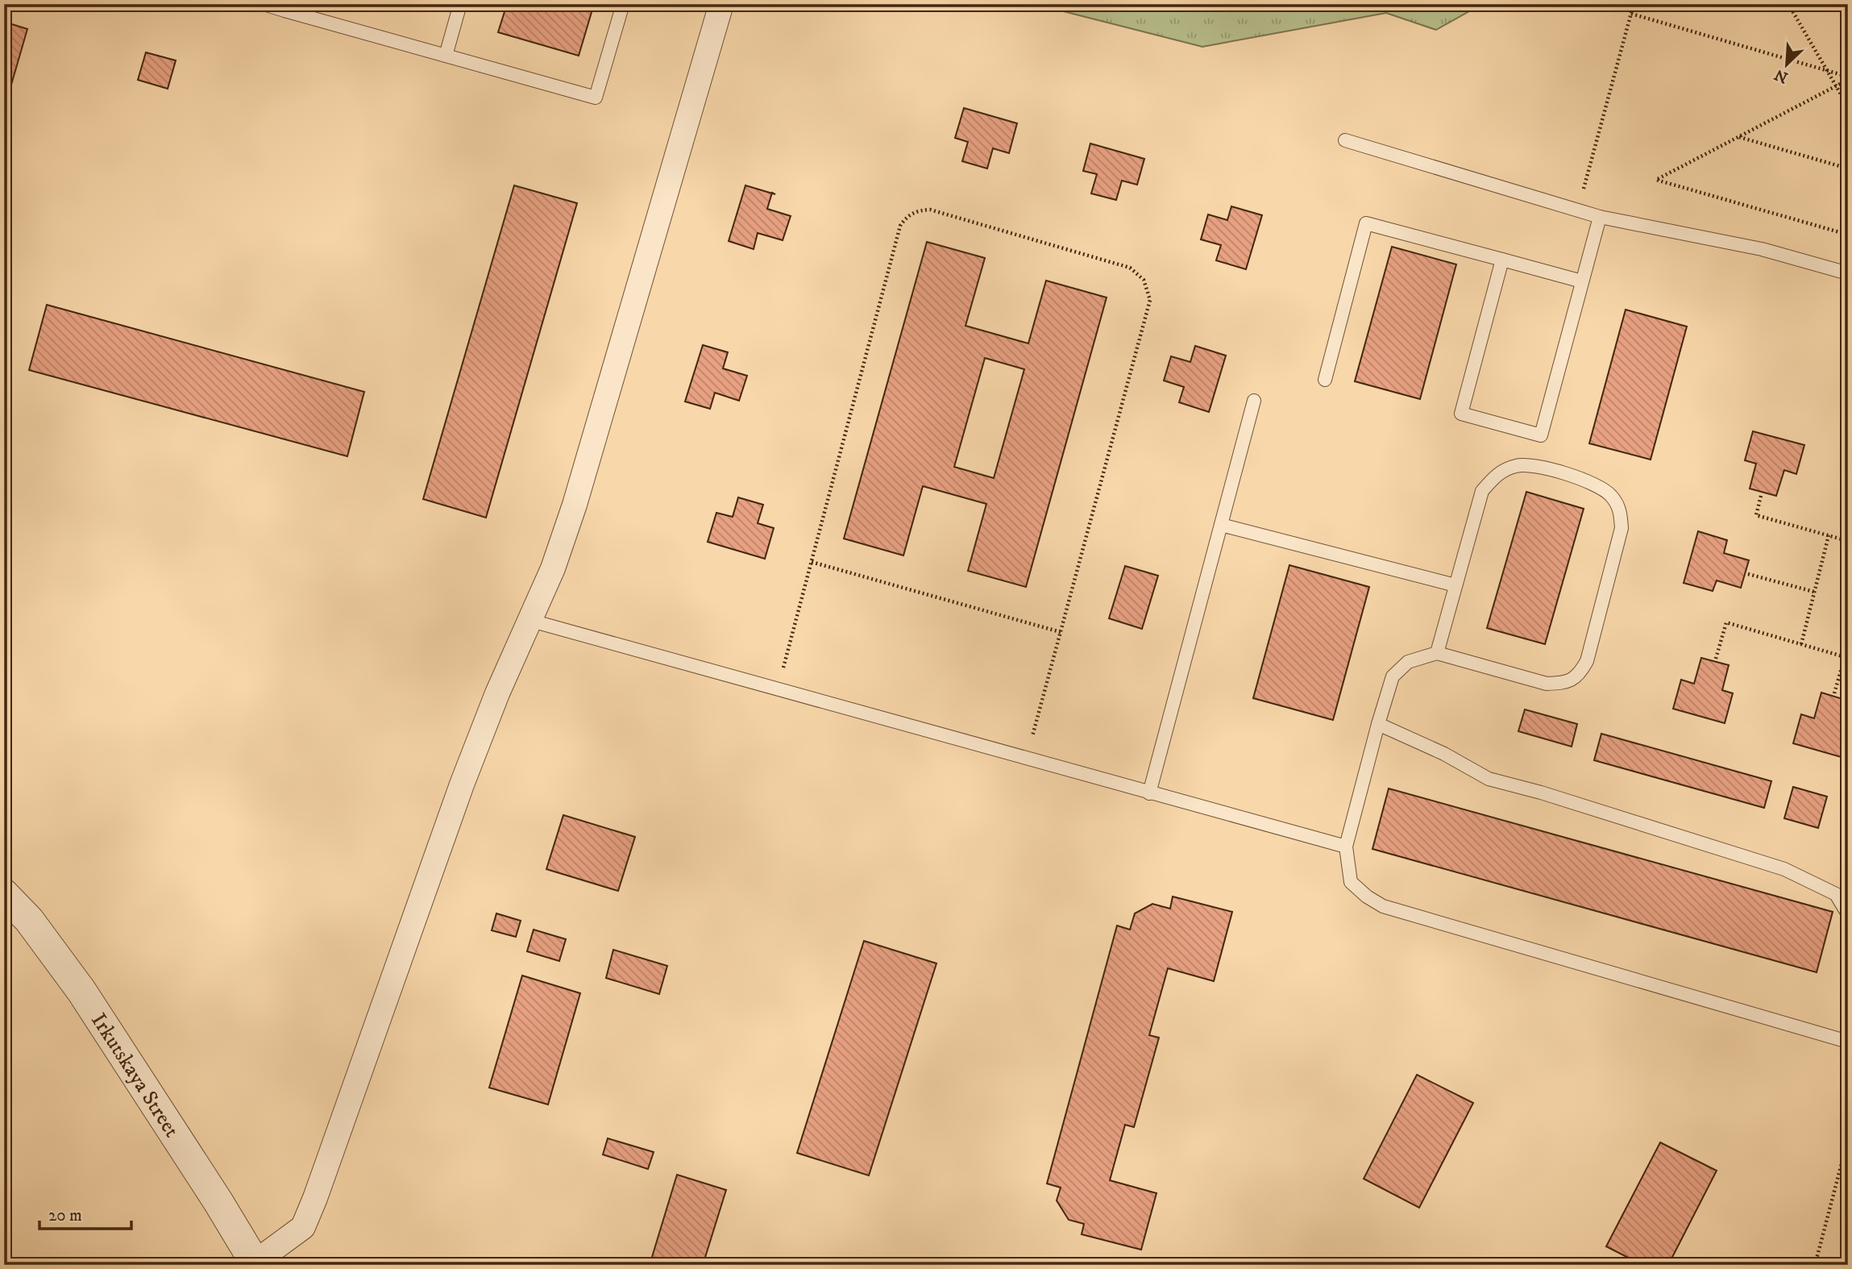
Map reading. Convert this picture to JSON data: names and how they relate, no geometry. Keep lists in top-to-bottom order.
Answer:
{
  "streets": {
    "street": ["Irkutskaya Street"]
  },
  "scale_bar": "20 m",
  "north": "bottom left"
}
